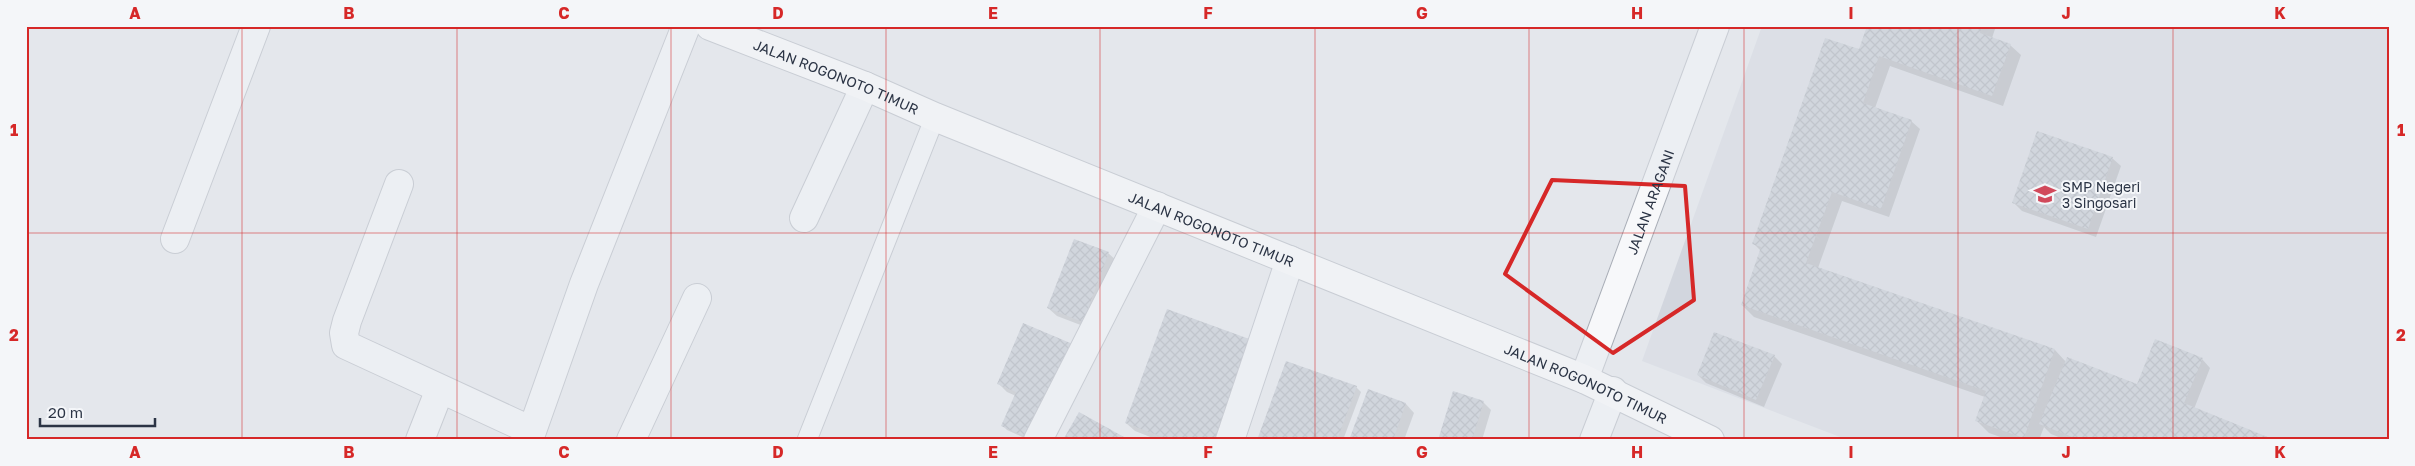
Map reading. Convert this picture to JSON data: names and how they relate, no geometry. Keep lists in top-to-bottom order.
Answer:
{
  "streets": {
    "main road": ["JALAN ROGONOTO TIMUR"],
    "street": ["JALAN ARAGANI"]
  },
  "crossings": [
    ["JALAN ROGONOTO TIMUR", "JALAN ARAGANI"]
  ],
  "places": {
    "school or university": ["SMP Negeri 3 Singosari"]
  },
  "scale_bar": "20 m",
  "grid": {
    "columns": [
      "A",
      "B",
      "C",
      "D",
      "E",
      "F",
      "G",
      "H",
      "I",
      "J",
      "K"
    ],
    "rows": ["1", "2"]
  }
}
